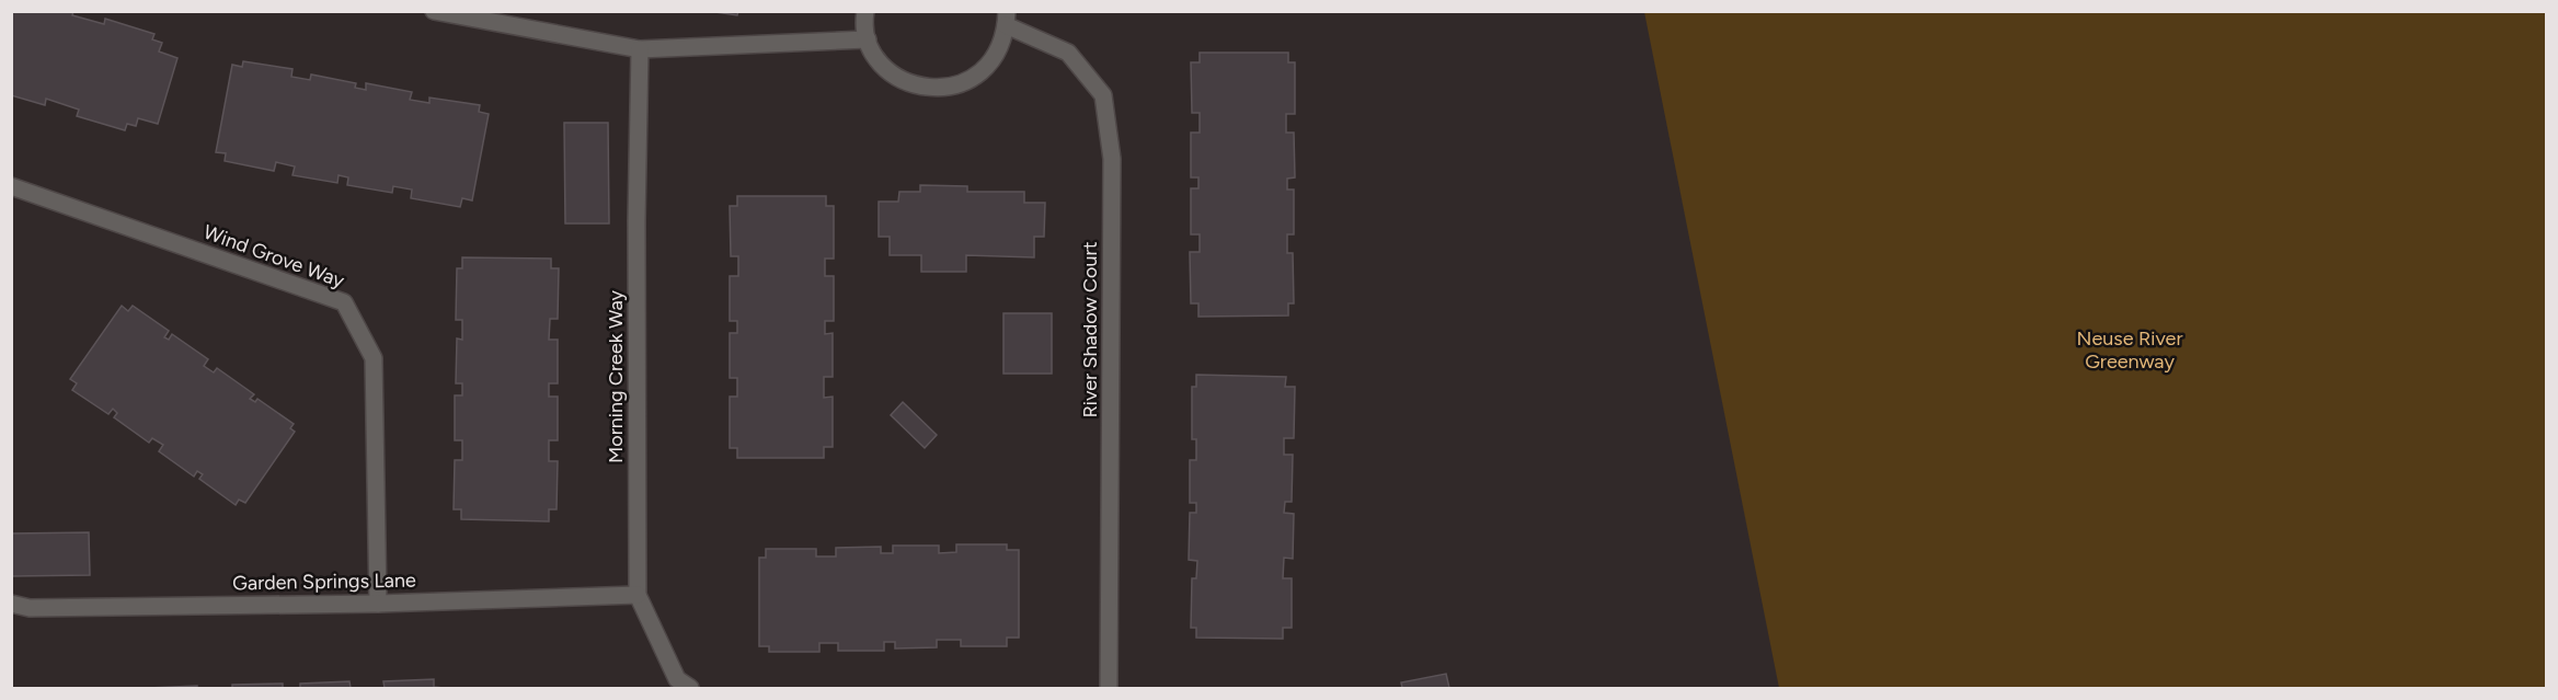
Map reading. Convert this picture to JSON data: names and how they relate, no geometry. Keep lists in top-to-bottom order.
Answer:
{
  "streets": {
    "street": [
      "Wind Grove Way",
      "River Shadow Court",
      "Morning Creek Way",
      "Garden Springs Lane"
    ]
  },
  "crossings": [
    ["Wind Grove Way", "Garden Springs Lane"],
    ["Morning Creek Way", "Garden Springs Lane"]
  ],
  "parks": ["Neuse River Greenway"]
}
